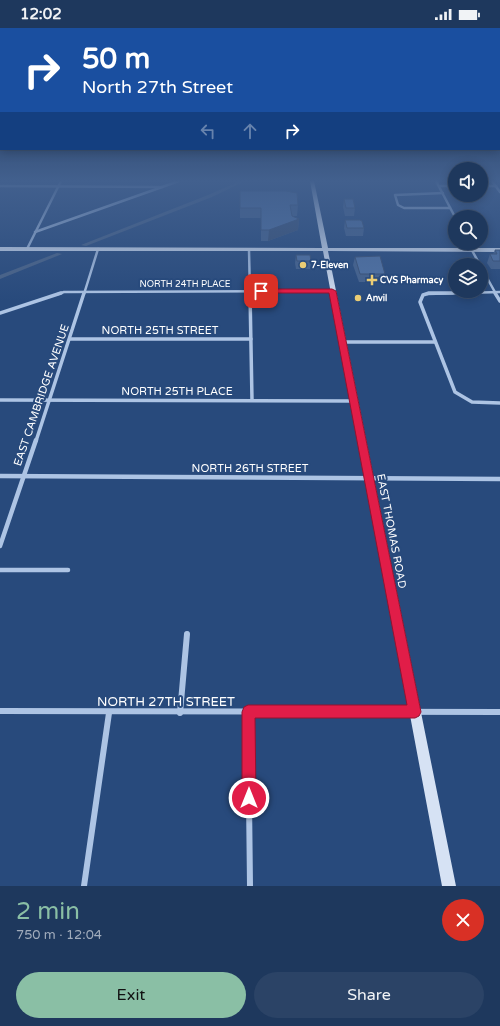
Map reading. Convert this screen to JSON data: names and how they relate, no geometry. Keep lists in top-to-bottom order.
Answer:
{
  "streets": {
    "main road": ["EAST THOMAS ROAD"],
    "street": [
      "NORTH 24TH PLACE",
      "NORTH 25TH STREET",
      "NORTH 25TH PLACE",
      "EAST CAMBRIDGE AVENUE",
      "NORTH 26TH STREET",
      "NORTH 27TH STREET"
    ]
  },
  "crossings": [
    ["NORTH 24TH PLACE", "EAST CAMBRIDGE AVENUE"],
    ["NORTH 24TH PLACE", "EAST THOMAS ROAD"],
    ["NORTH 25TH STREET", "EAST CAMBRIDGE AVENUE"],
    ["NORTH 25TH PLACE", "EAST CAMBRIDGE AVENUE"],
    ["NORTH 25TH PLACE", "EAST THOMAS ROAD"],
    ["EAST CAMBRIDGE AVENUE", "NORTH 26TH STREET"],
    ["NORTH 26TH STREET", "EAST THOMAS ROAD"],
    ["EAST THOMAS ROAD", "NORTH 27TH STREET"]
  ],
  "places": {
    "other": ["7-Eleven", "Anvil"],
    "health": ["CVS Pharmacy"]
  },
  "page": {
    "status": "12:02",
    "turn": ["50 m", "North 27th Street"],
    "heading": ["2 min", "750 m · 12:04"],
    "buttons": ["Exit", "Share"]
  }
}
